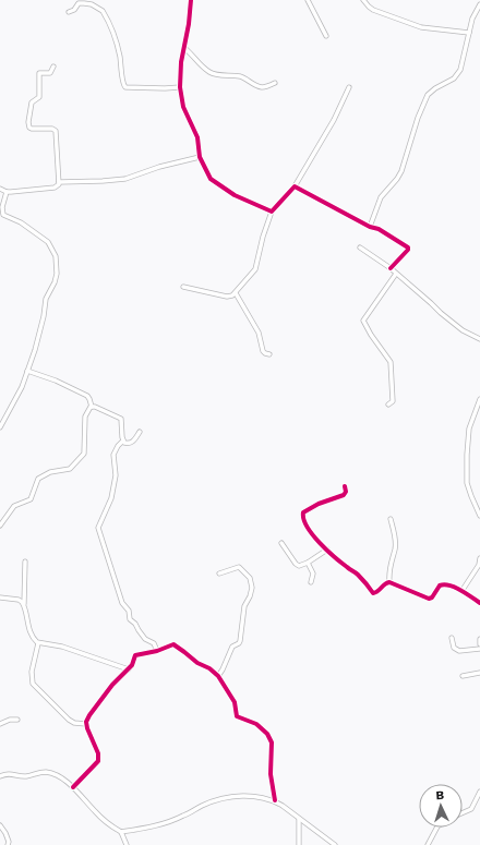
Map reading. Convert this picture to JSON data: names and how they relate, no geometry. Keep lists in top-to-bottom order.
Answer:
{
  "north": "top"
}
